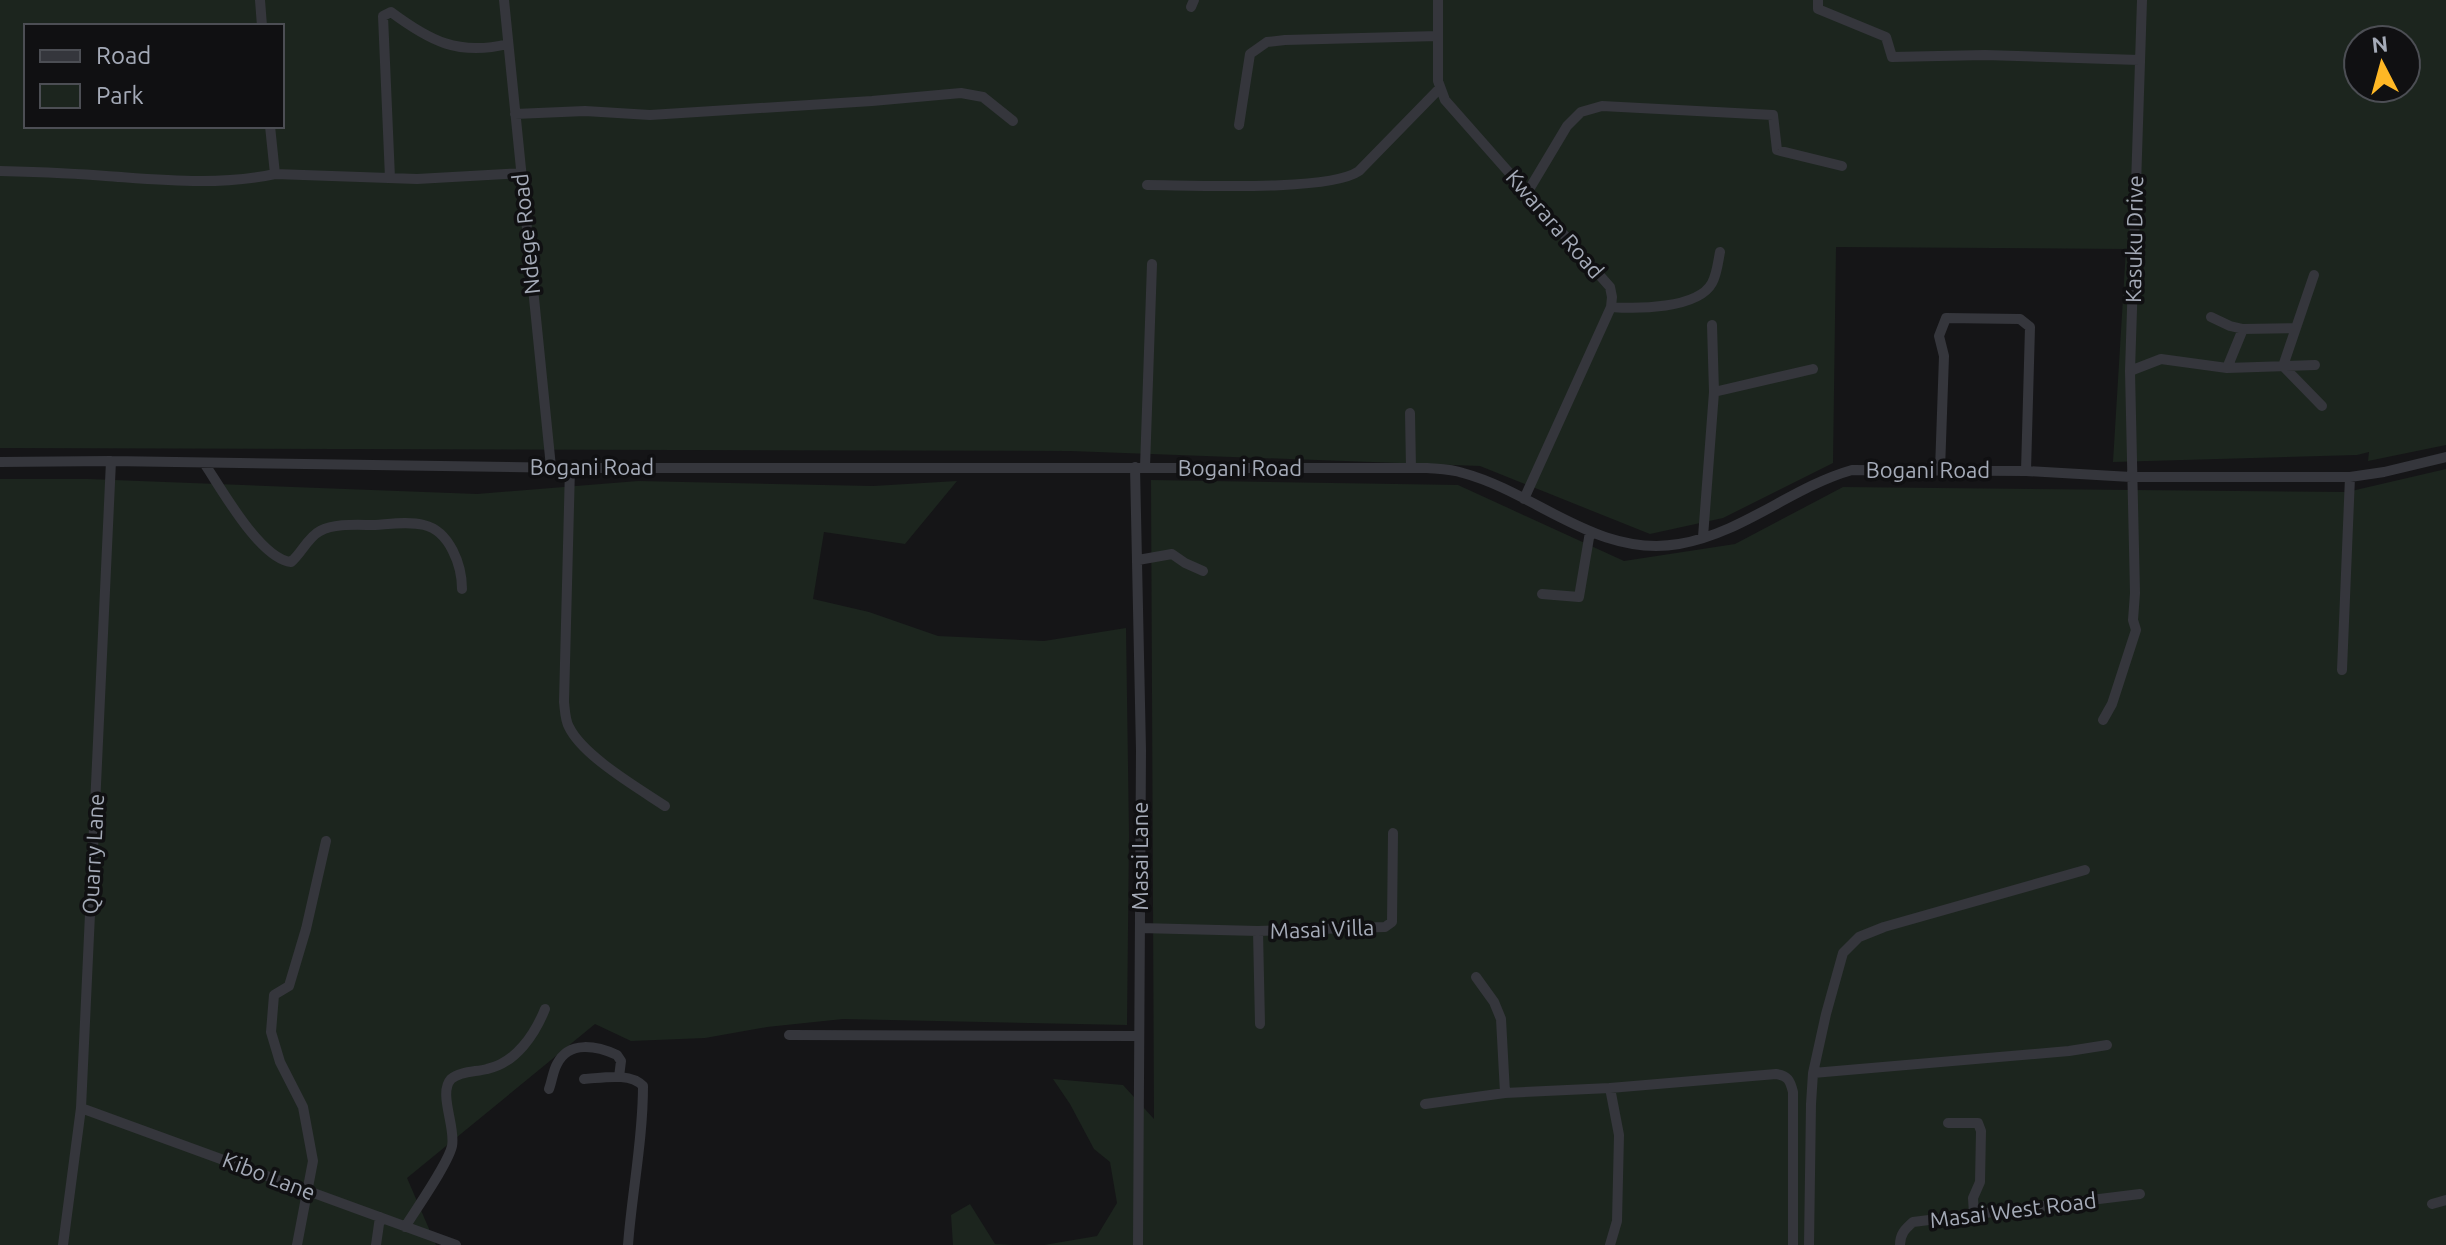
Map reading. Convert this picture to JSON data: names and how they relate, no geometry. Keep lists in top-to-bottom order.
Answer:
{
  "streets": {
    "street": [
      "Kwarara Road",
      "Ndege Road",
      "Kasuku Drive",
      "Bogani Road",
      "Quarry Lane",
      "Masai Lane",
      "Masai Villa",
      "Kibo Lane",
      "Masai West Road"
    ]
  },
  "crossings": [
    ["Kwarara Road", "Bogani Road"],
    ["Ndege Road", "Bogani Road"],
    ["Kasuku Drive", "Bogani Road"],
    ["Bogani Road", "Quarry Lane"],
    ["Bogani Road", "Masai Lane"],
    ["Quarry Lane", "Kibo Lane"],
    ["Masai Lane", "Masai Villa"]
  ],
  "legend": ["Road", "Park"],
  "north": "top"
}
